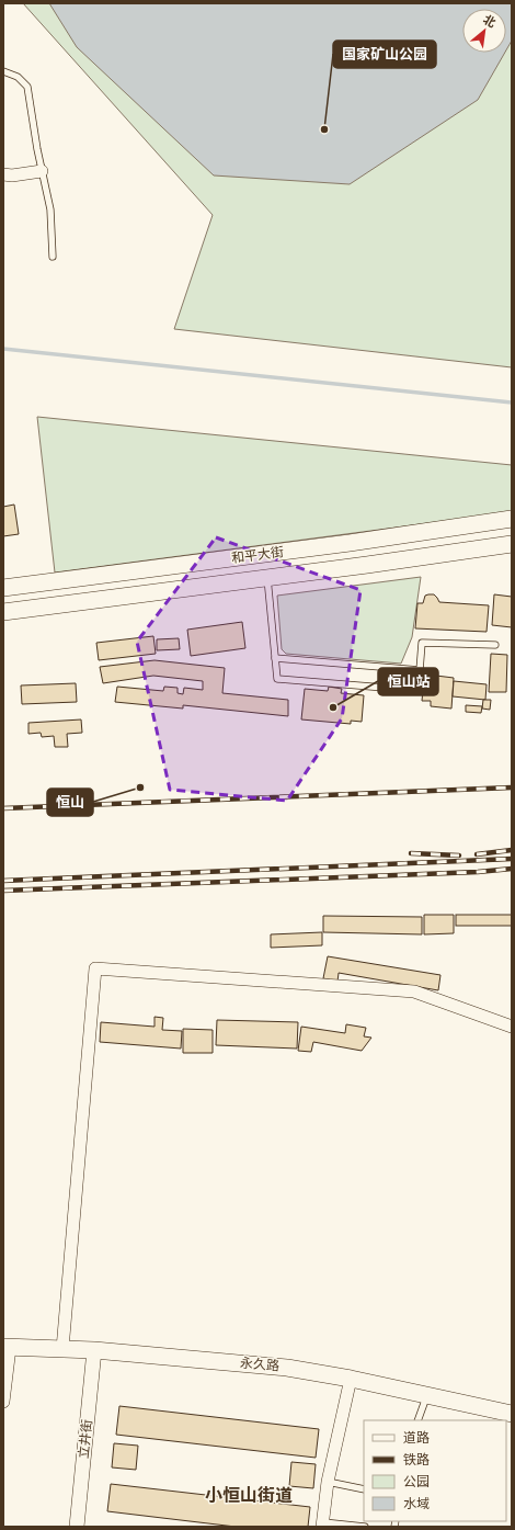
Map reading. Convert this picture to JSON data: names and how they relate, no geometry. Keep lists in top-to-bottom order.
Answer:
{
  "streets": {
    "main road": ["和平大街", "永久路"],
    "street": ["立井街"]
  },
  "crossings": [
    ["永久路", "立井街"]
  ],
  "districts": ["小恒山街道"],
  "places": ["国家矿山公园", "恒山站", "恒山"],
  "legend": [
    "道路",
    "铁路",
    "公园",
    "水域"
  ],
  "north": "top right"
}
